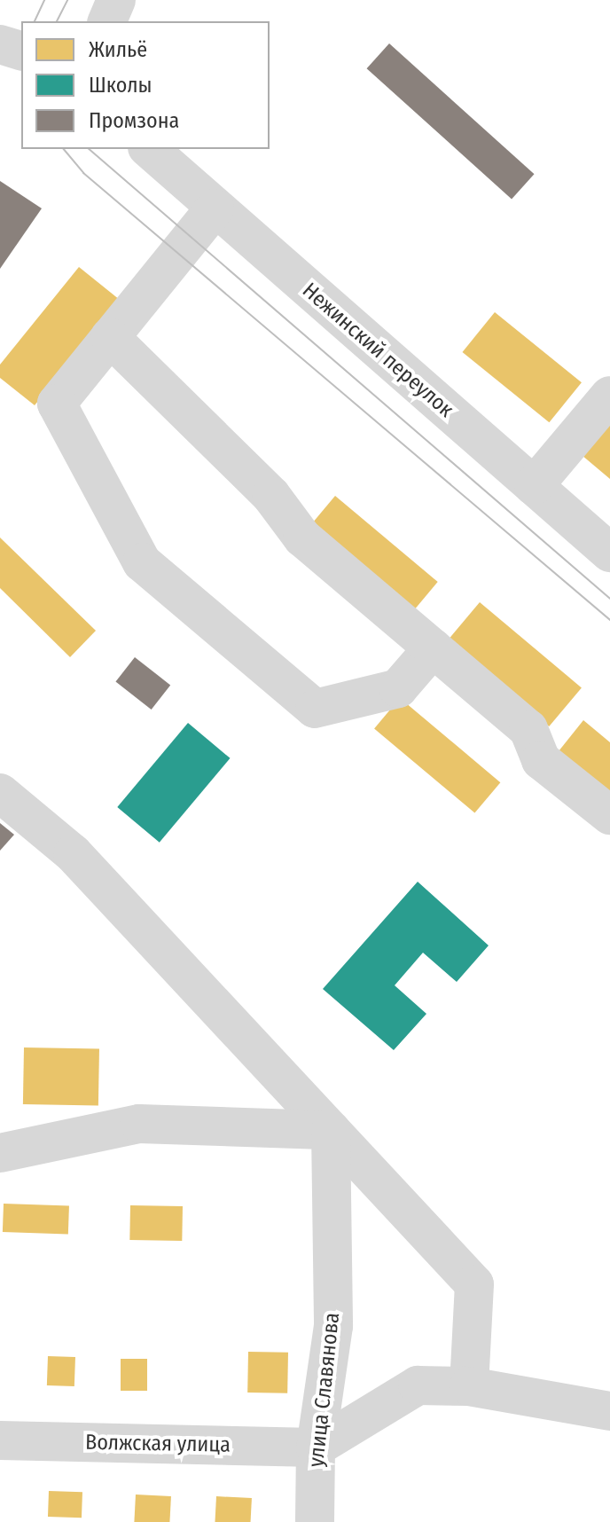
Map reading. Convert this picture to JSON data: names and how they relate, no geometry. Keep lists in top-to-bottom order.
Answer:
{
  "streets": {
    "street": ["Нежинский переулок", "улица Славянова", "Волжская улица"]
  },
  "crossings": [
    ["улица Славянова", "Волжская улица"]
  ],
  "legend": ["Жильё", "Школы", "Промзона"]
}
